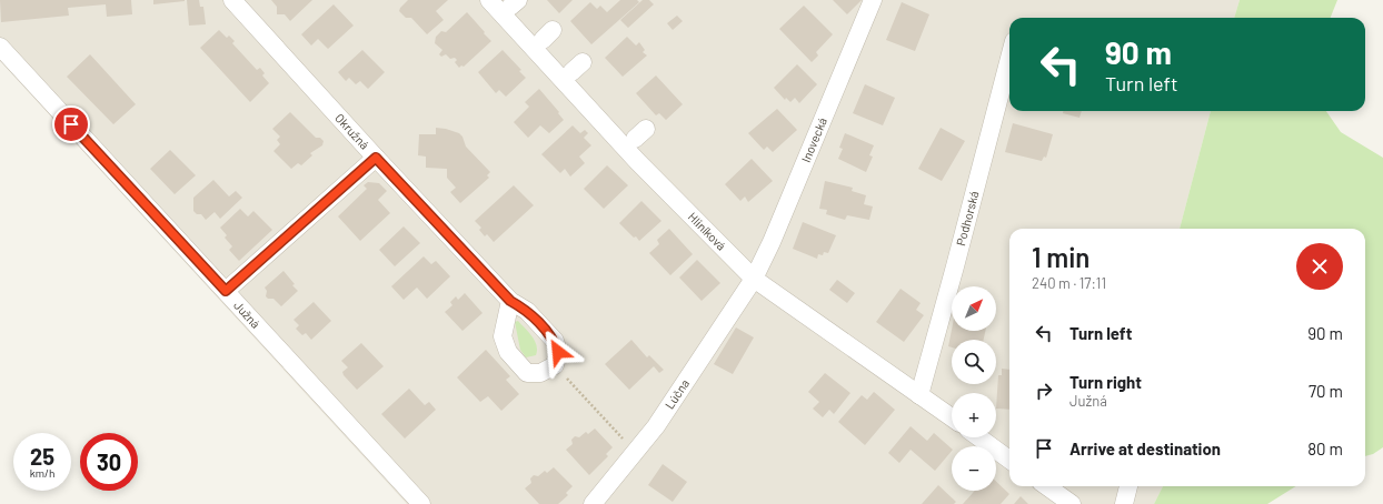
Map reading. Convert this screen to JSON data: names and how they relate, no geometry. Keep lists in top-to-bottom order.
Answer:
{
  "streets": {
    "street": [
      "Okružná",
      "Inovecká",
      "Podhorská",
      "Hliníková",
      "Južná",
      "Lúčna"
    ]
  },
  "crossings": [
    ["Inovecká", "Hliníková"],
    ["Inovecká", "Lúčna"],
    ["Podhorská", "Hliníková"],
    ["Hliníková", "Lúčna"]
  ],
  "north": "top right",
  "page": {
    "turn": ["90 m", "Turn left"],
    "heading": ["1 min", "240 m · 17:11"],
    "map_buttons": ["+", "−"],
    "list": [
      {
        "name": "Turn left",
        "value": "90 m"
      },
      {
        "name": "Turn right",
        "note": "Južná",
        "value": "70 m"
      },
      {
        "name": "Arrive at destination",
        "value": "80 m"
      }
    ],
    "speed": "25 km/h",
    "limit": "30"
  }
}
